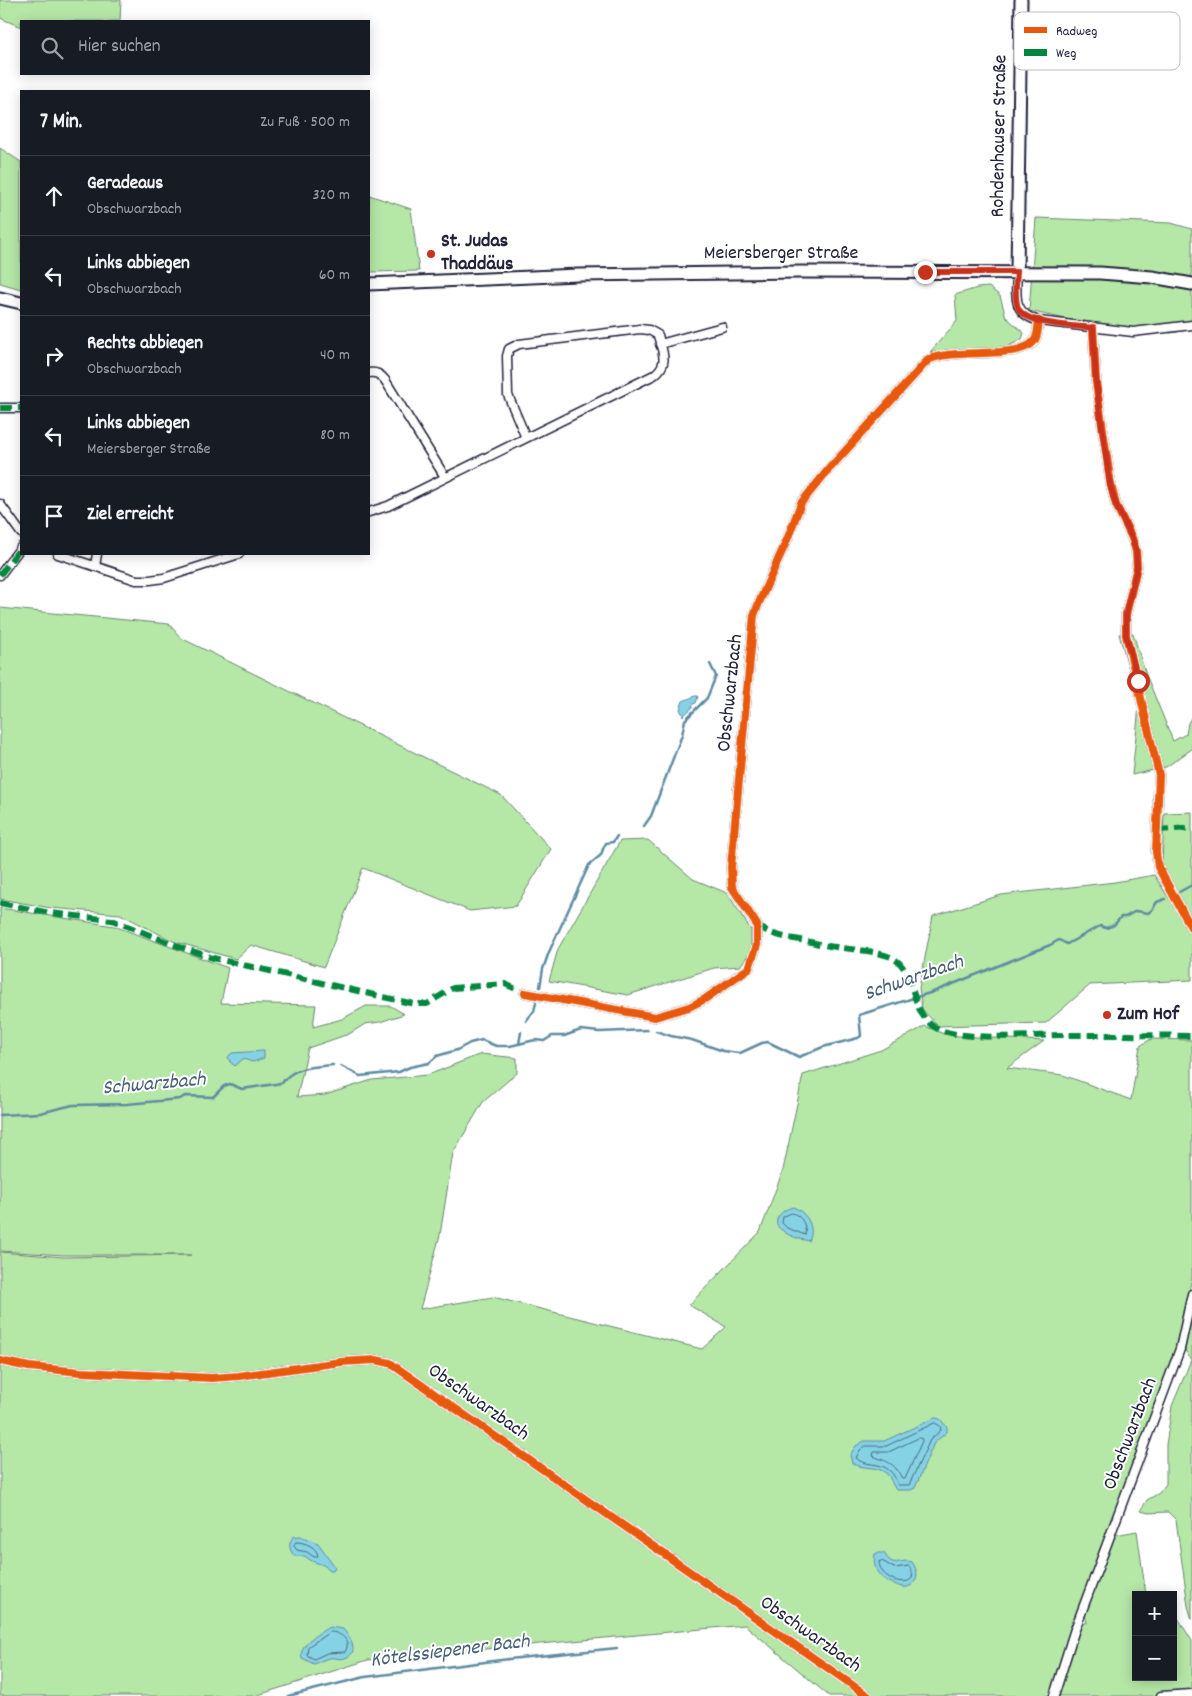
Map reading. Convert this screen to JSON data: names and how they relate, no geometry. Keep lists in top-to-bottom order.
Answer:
{
  "streets": {
    "main road": ["Rohdenhauser Straße", "Meiersberger Straße"],
    "street": ["Obschwarzbach"]
  },
  "crossings": [
    ["Rohdenhauser Straße", "Meiersberger Straße"]
  ],
  "water": ["Schwarzbach", "Kötelssiepener Bach"],
  "places": ["St. Judas Thaddäus", "Zum Hof"],
  "legend": ["Radweg", "Weg"],
  "page": {
    "search": "Hier suchen",
    "heading": ["7 Min.", "Zu Fuß · 500 m"],
    "list": [
      ["Geradeaus", "Obschwarzbach", "320 m"],
      ["Links abbiegen", "Obschwarzbach", "60 m"],
      ["Rechts abbiegen", "Obschwarzbach", "40 m"],
      ["Links abbiegen", "Meiersberger Straße", "80 m"],
      "Ziel erreicht"
    ],
    "map_buttons": ["+", "−"]
  }
}
